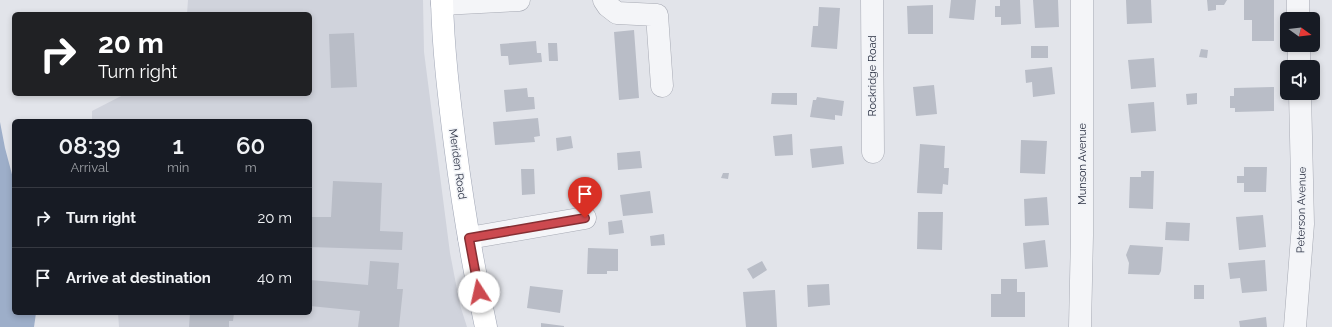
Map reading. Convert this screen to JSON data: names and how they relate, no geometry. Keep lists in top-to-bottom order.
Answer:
{
  "streets": {
    "main road": ["Meriden Road"],
    "street": ["Rockridge Road", "Munson Avenue", "Peterson Avenue"]
  },
  "north": "right",
  "page": {
    "turn": ["20 m", "Turn right"],
    "eta": [
      "08:39",
      "Arrival",
      "1",
      "min",
      "60",
      "m"
    ],
    "list": [
      {
        "name": "Turn right",
        "value": "20 m"
      },
      {
        "name": "Arrive at destination",
        "value": "40 m"
      }
    ]
  }
}
